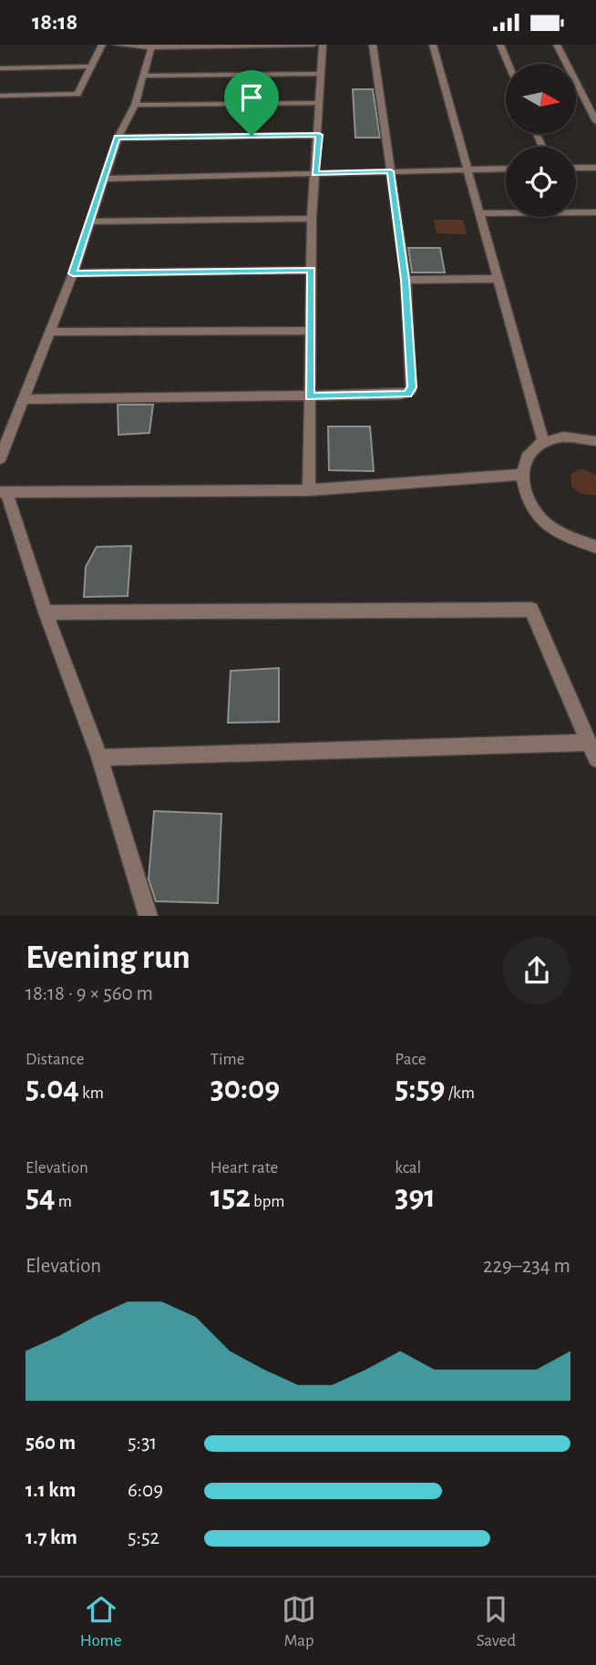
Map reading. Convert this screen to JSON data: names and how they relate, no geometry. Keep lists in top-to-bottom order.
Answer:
{
  "north": "right",
  "page": {
    "status": "18:18",
    "heading": ["Evening run", "18:18 · 9 × 560 m"],
    "stats": [
      ["Distance", "5.04 km"],
      ["Time", "30:09"],
      ["Pace", "5:59 /km"],
      ["Elevation", "54 m"],
      ["Heart rate", "152 bpm"],
      ["kcal", "391"]
    ],
    "chart": ["Elevation", "229–234 m"],
    "list": [
      {
        "name": "560 m",
        "note": "5:31"
      },
      {
        "name": "1.1 km",
        "note": "6:09"
      },
      {
        "name": "1.7 km",
        "note": "5:52"
      }
    ],
    "tabs": ["Home", "Map", "Saved"]
  }
}
